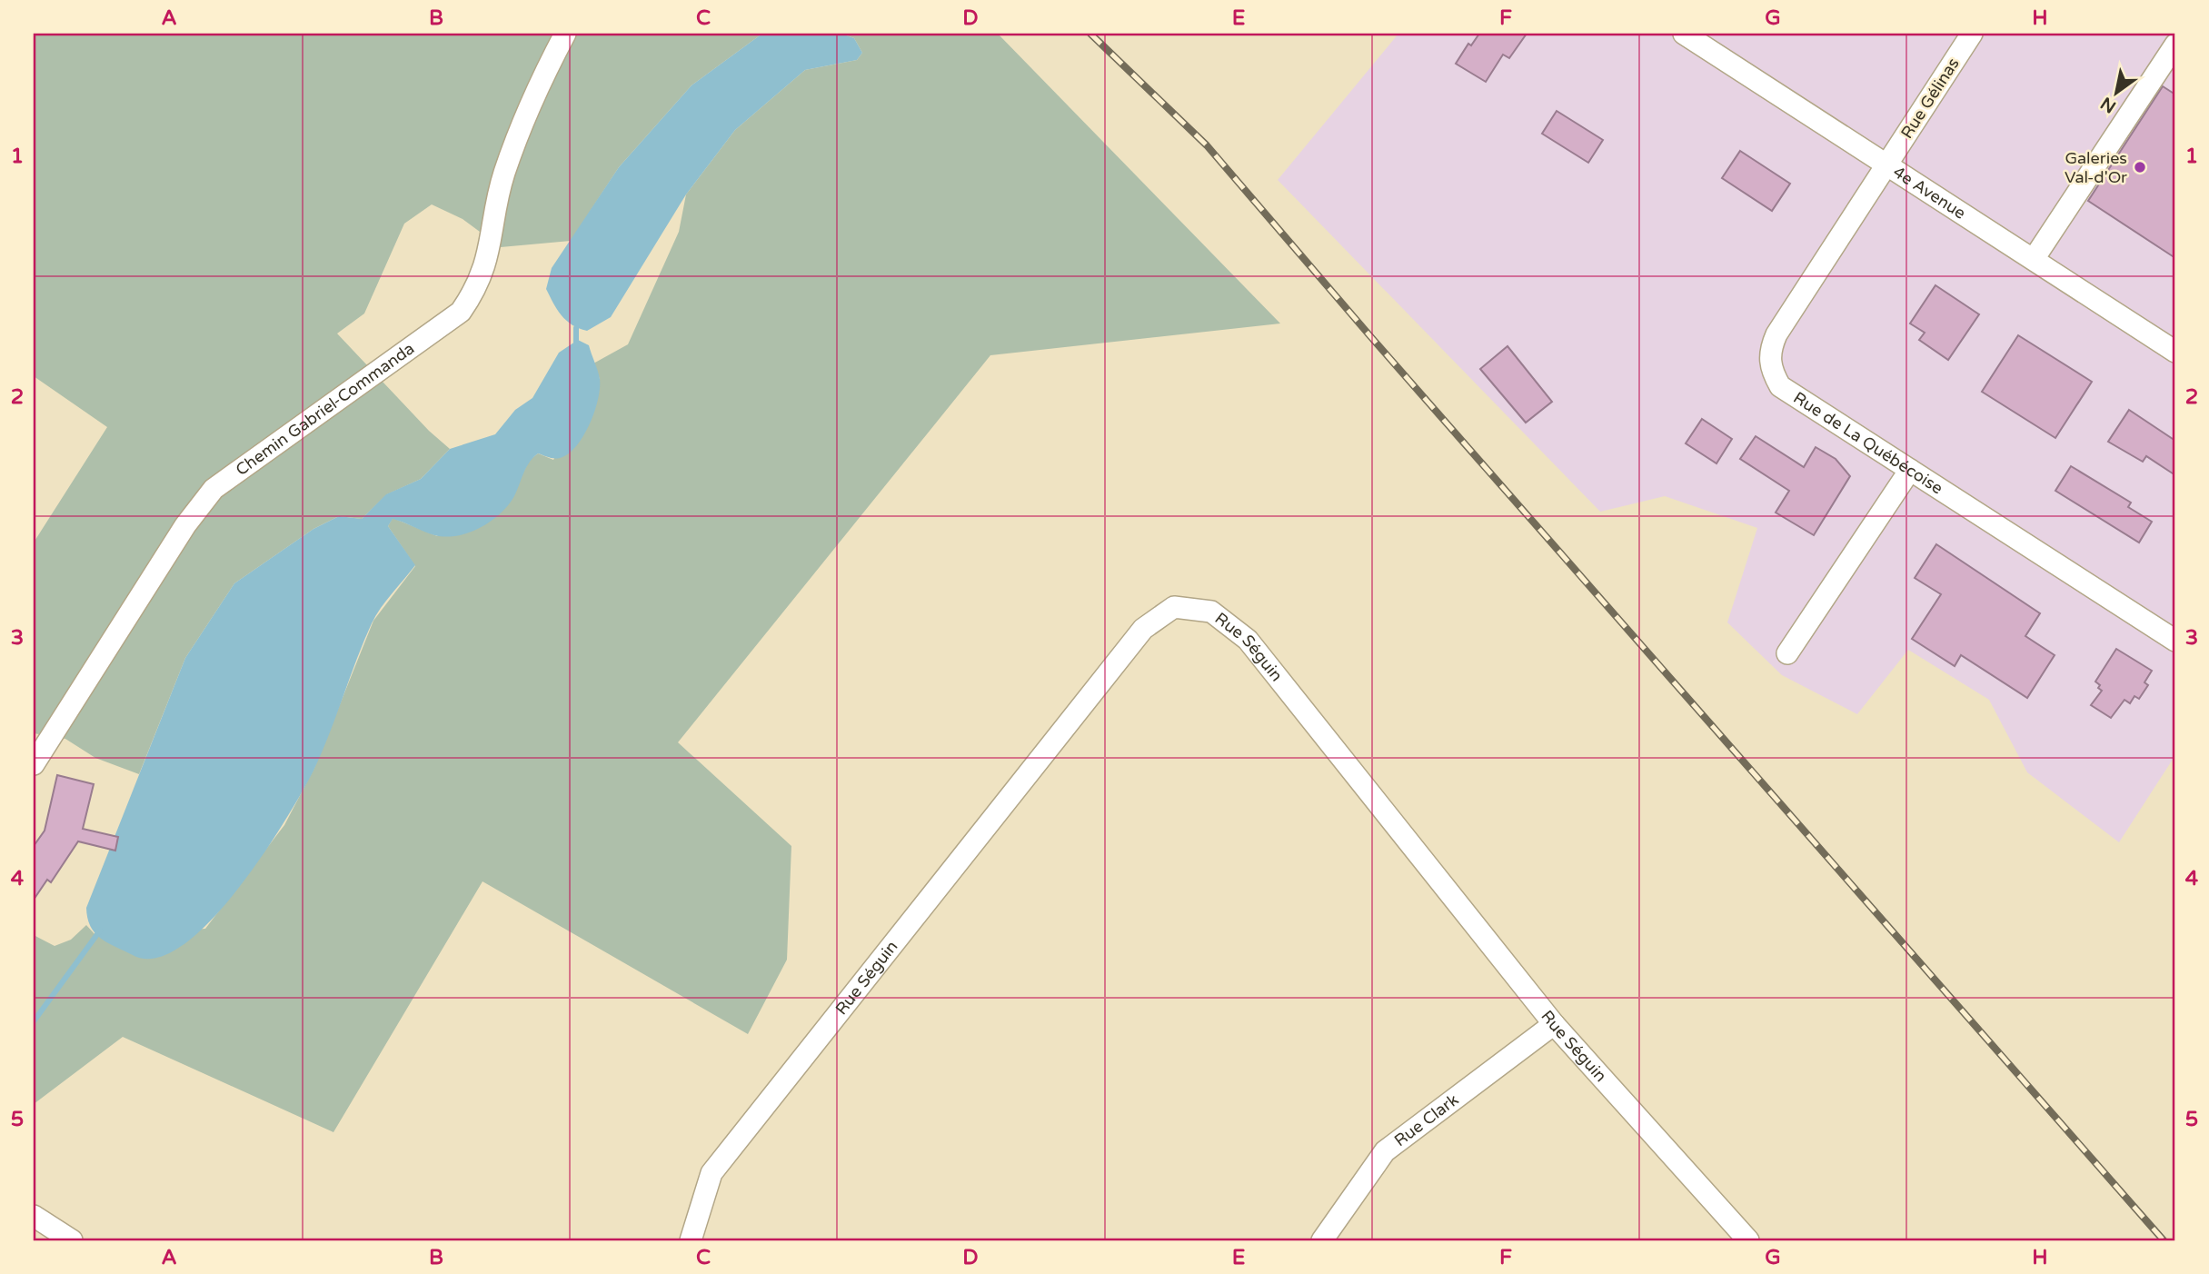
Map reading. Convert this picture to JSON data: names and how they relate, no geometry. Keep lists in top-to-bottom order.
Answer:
{
  "streets": {
    "street": [
      "Rue Gélinas",
      "4e Avenue",
      "Chemin Gabriel-Commanda",
      "Rue de La Québécoise",
      "Rue Séguin",
      "Rue Clark"
    ]
  },
  "crossings": [
    ["Rue Gélinas", "4e Avenue"],
    ["Rue Gélinas", "Rue de La Québécoise"],
    ["4e Avenue", "Rue de La Québécoise"],
    ["Rue Séguin", "Rue Clark"]
  ],
  "places": ["Galeries Val-d'Or"],
  "north": "bottom left",
  "grid": {
    "columns": [
      "A",
      "B",
      "C",
      "D",
      "E",
      "F",
      "G",
      "H"
    ],
    "rows": [
      "1",
      "2",
      "3",
      "4",
      "5"
    ]
  }
}
